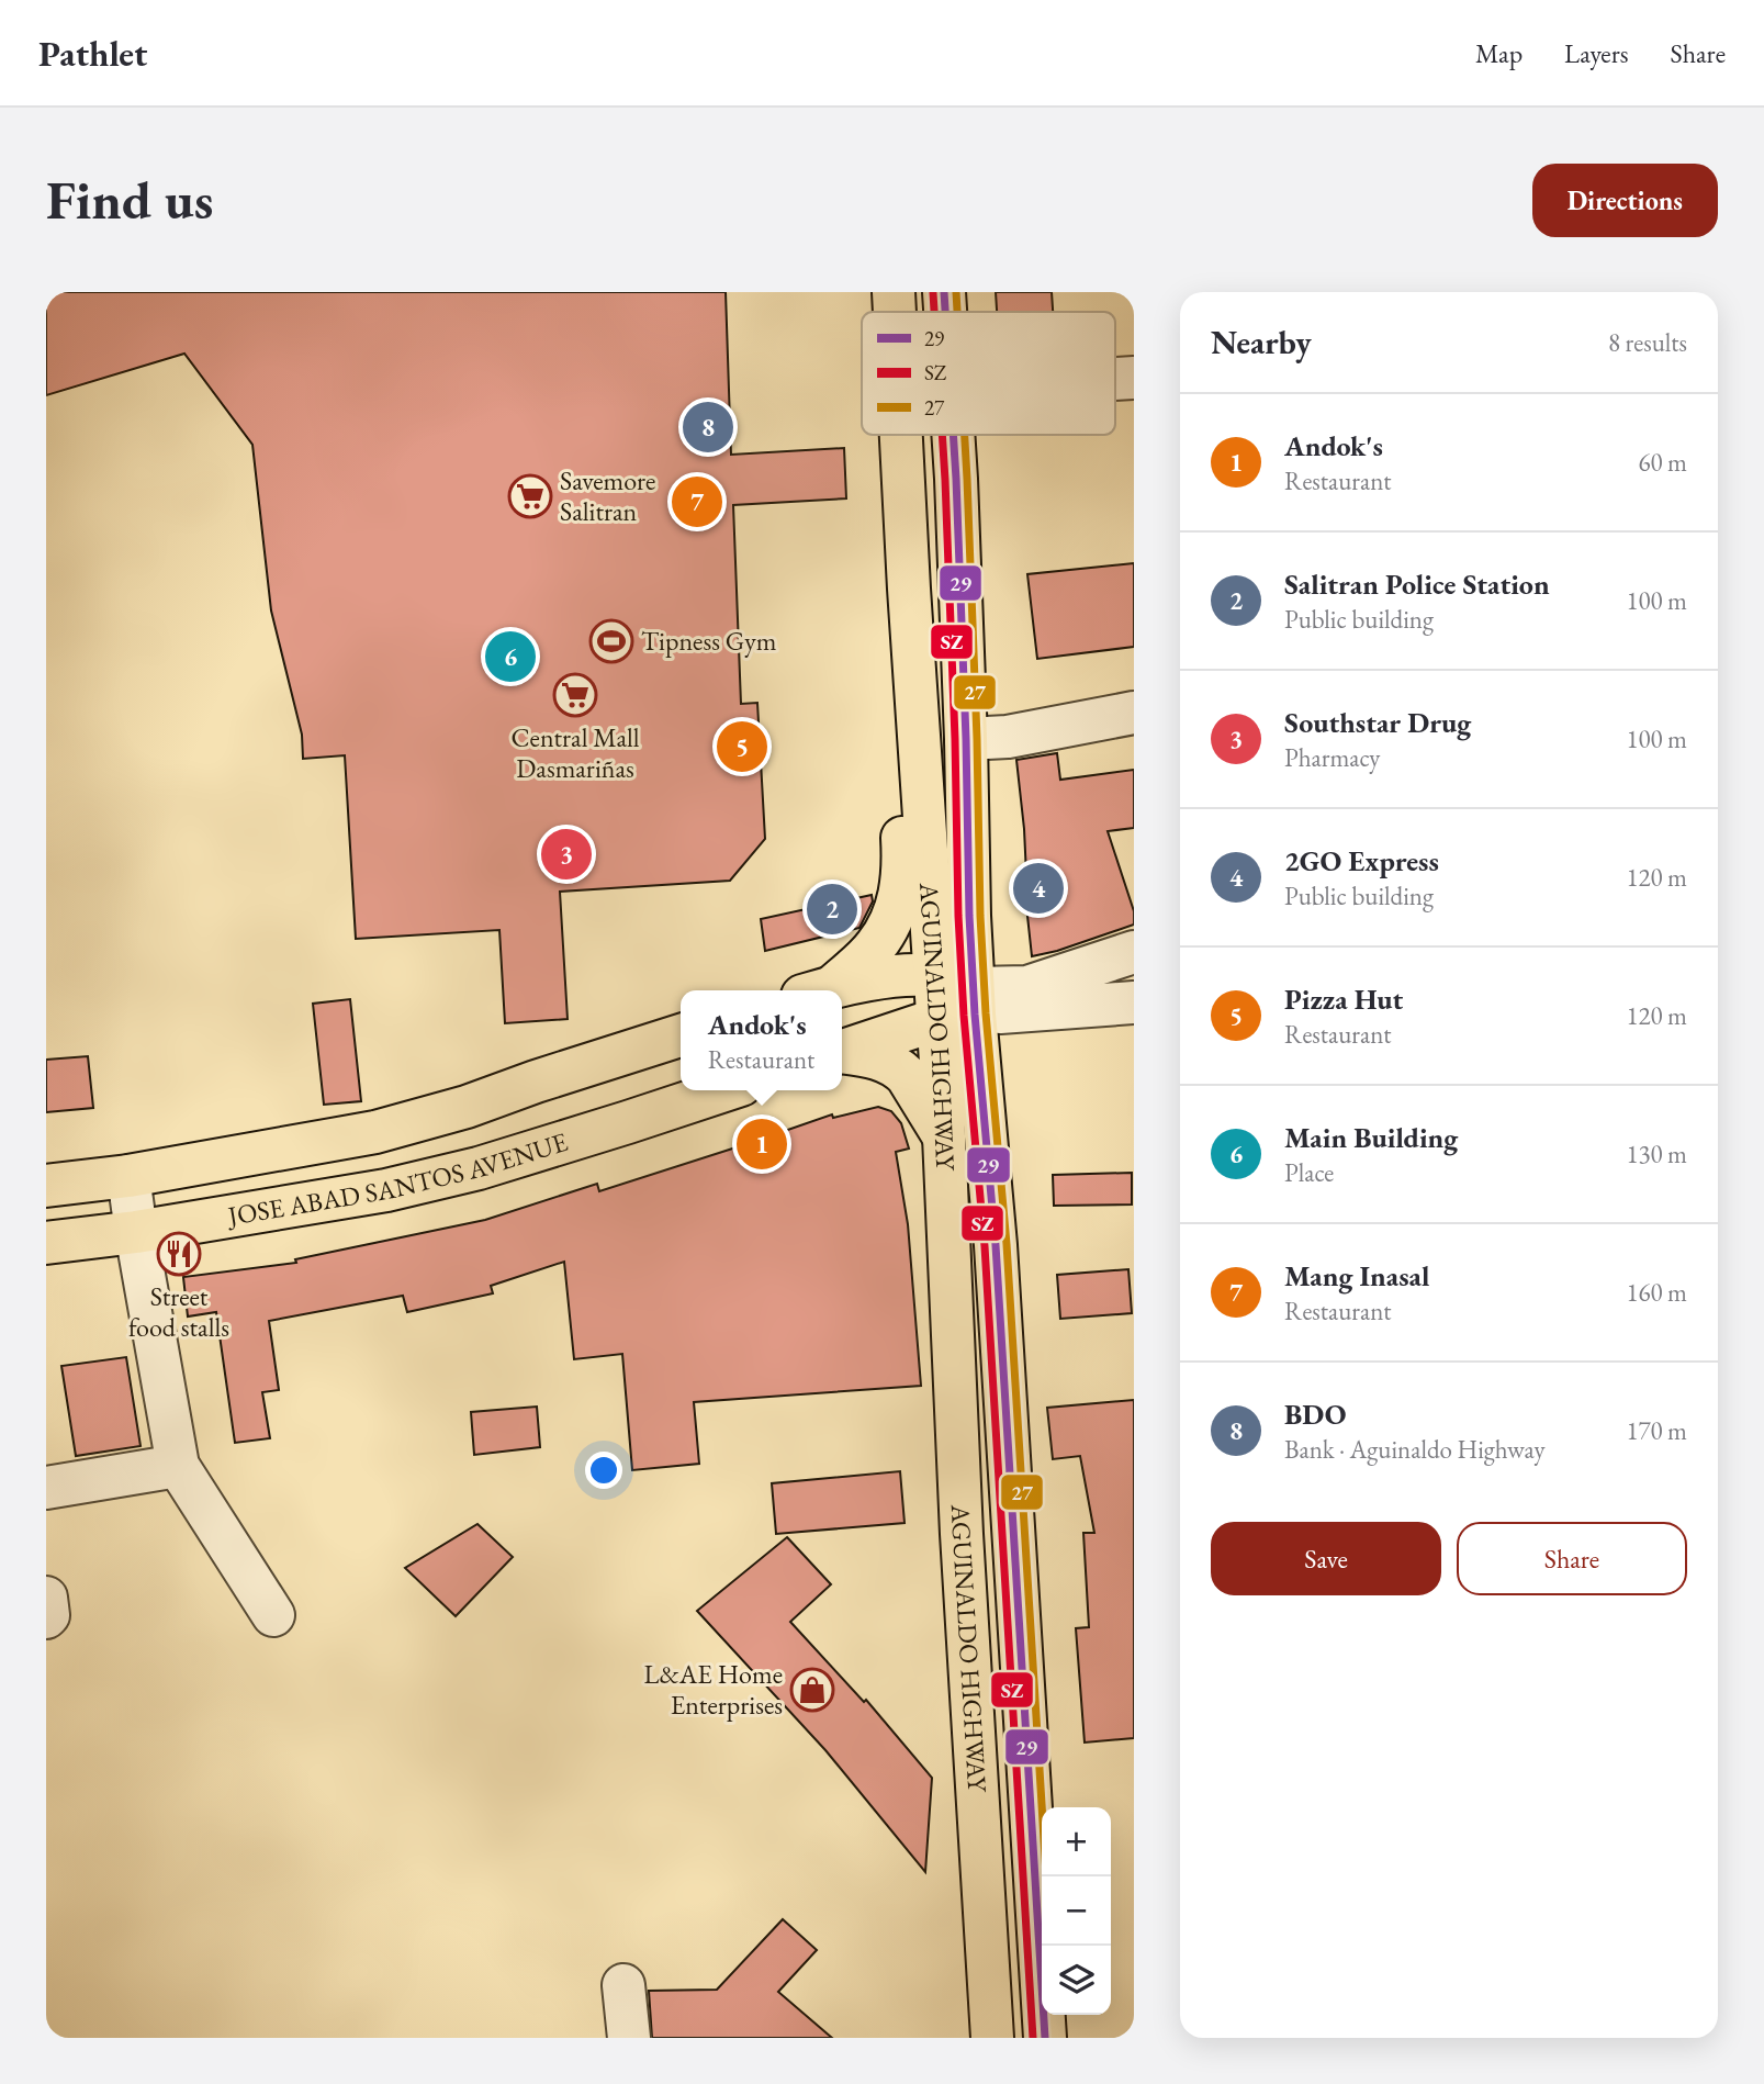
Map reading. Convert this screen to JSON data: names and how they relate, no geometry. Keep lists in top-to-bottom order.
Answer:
{
  "streets": {
    "main road": ["AGUINALDO HIGHWAY", "JOSE ABAD SANTOS AVENUE"]
  },
  "places": {
    "supermarket": ["Savemore Salitran", "Central Mall Dasmariñas"],
    "sports": ["Tipness Gym"],
    "restaurant": ["Street food stalls"],
    "shop": ["L&AE Home Enterprises"]
  },
  "lines": ["transit line 29", "transit line 27", "transit line SZ"],
  "legend": ["29", "SZ", "27"],
  "page": {
    "header": "Pathlet",
    "nav": ["Map", "Layers", "Share"],
    "buttons": [
      "Directions",
      ["Save", "Share"]
    ],
    "title": "Find us",
    "heading": ["Nearby", "8 results"],
    "list": [
      {
        "mark": "1",
        "name": "Andok's",
        "note": "Restaurant",
        "value": "60 m"
      },
      {
        "mark": "2",
        "name": "Salitran Police Station",
        "note": "Public building",
        "value": "100 m"
      },
      {
        "mark": "3",
        "name": "Southstar Drug",
        "note": "Pharmacy",
        "value": "100 m"
      },
      {
        "mark": "4",
        "name": "2GO Express",
        "note": "Public building",
        "value": "120 m"
      },
      {
        "mark": "5",
        "name": "Pizza Hut",
        "note": "Restaurant",
        "value": "120 m"
      },
      {
        "mark": "6",
        "name": "Main Building",
        "note": "Place",
        "value": "130 m"
      },
      {
        "mark": "7",
        "name": "Mang Inasal",
        "note": "Restaurant",
        "value": "160 m"
      },
      {
        "mark": "8",
        "name": "BDO",
        "note": "Bank · Aguinaldo Highway",
        "value": "170 m"
      }
    ],
    "pins": [
      "8",
      "7",
      "6",
      "5",
      "3",
      "4",
      "2",
      "1"
    ],
    "popup": ["Andok's", "Restaurant"],
    "map_buttons": ["+", "−"]
  }
}
